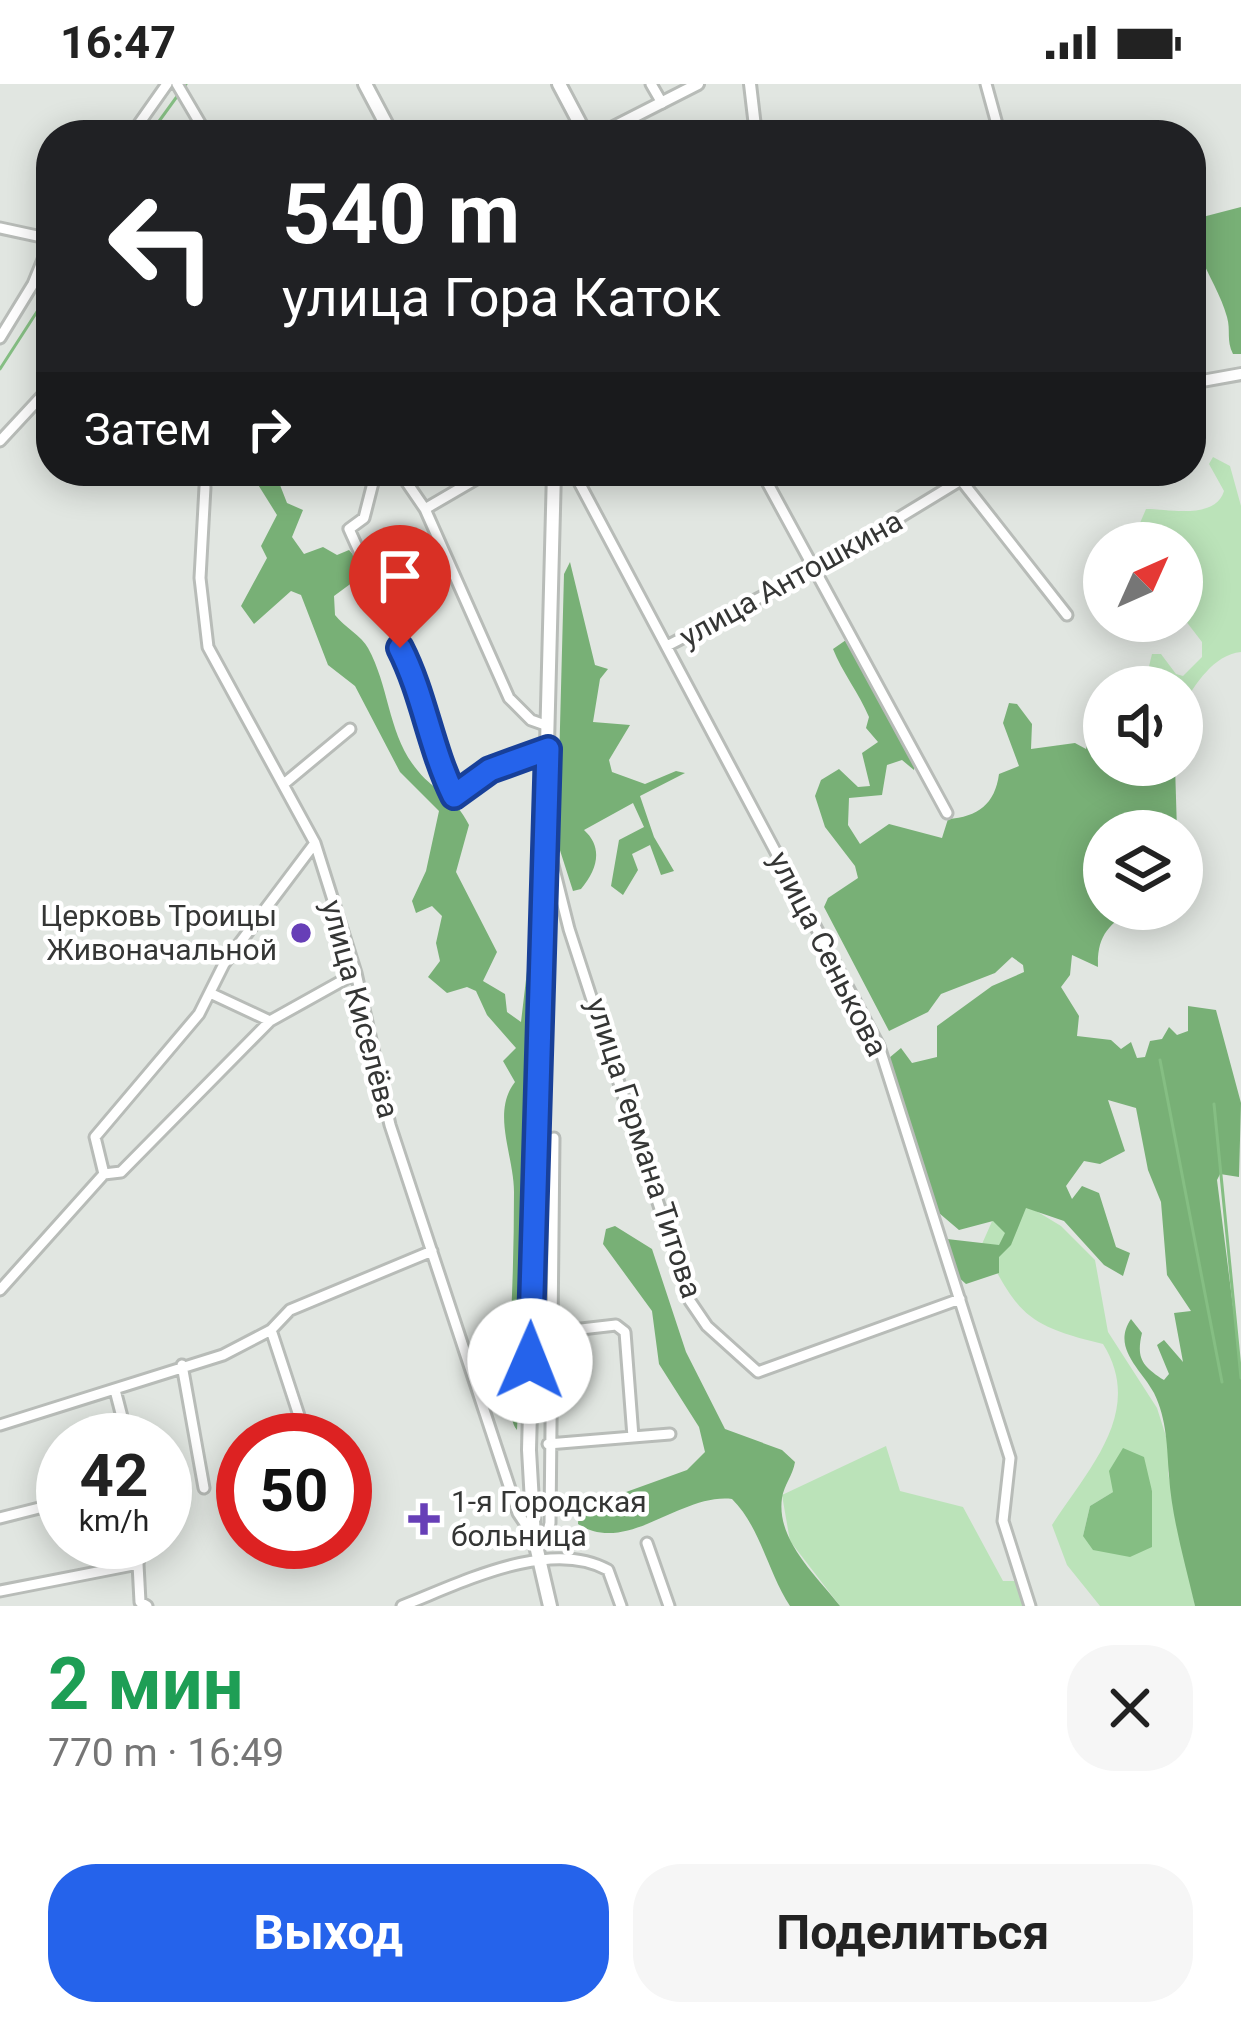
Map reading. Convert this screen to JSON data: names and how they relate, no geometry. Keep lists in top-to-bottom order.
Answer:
{
  "streets": {
    "street": [
      "улица Антошкина",
      "улица Сенькова",
      "улица Киселёва",
      "улица Германа Титова"
    ]
  },
  "crossings": [
    ["улица Антошкина", "улица Сенькова"],
    ["улица Сенькова", "улица Германа Титова"]
  ],
  "places": {
    "other": ["Церковь Троицы Живоначальной"],
    "health": ["1-я Городская больница"]
  },
  "north": "top right",
  "page": {
    "status": "16:47",
    "turn": ["540 m", "улица Гора Каток"],
    "then": "Затем",
    "speed": "42 km/h",
    "limit": "50",
    "heading": ["2 мин", "770 m · 16:49"],
    "buttons": ["Выход", "Поделиться"]
  }
}
